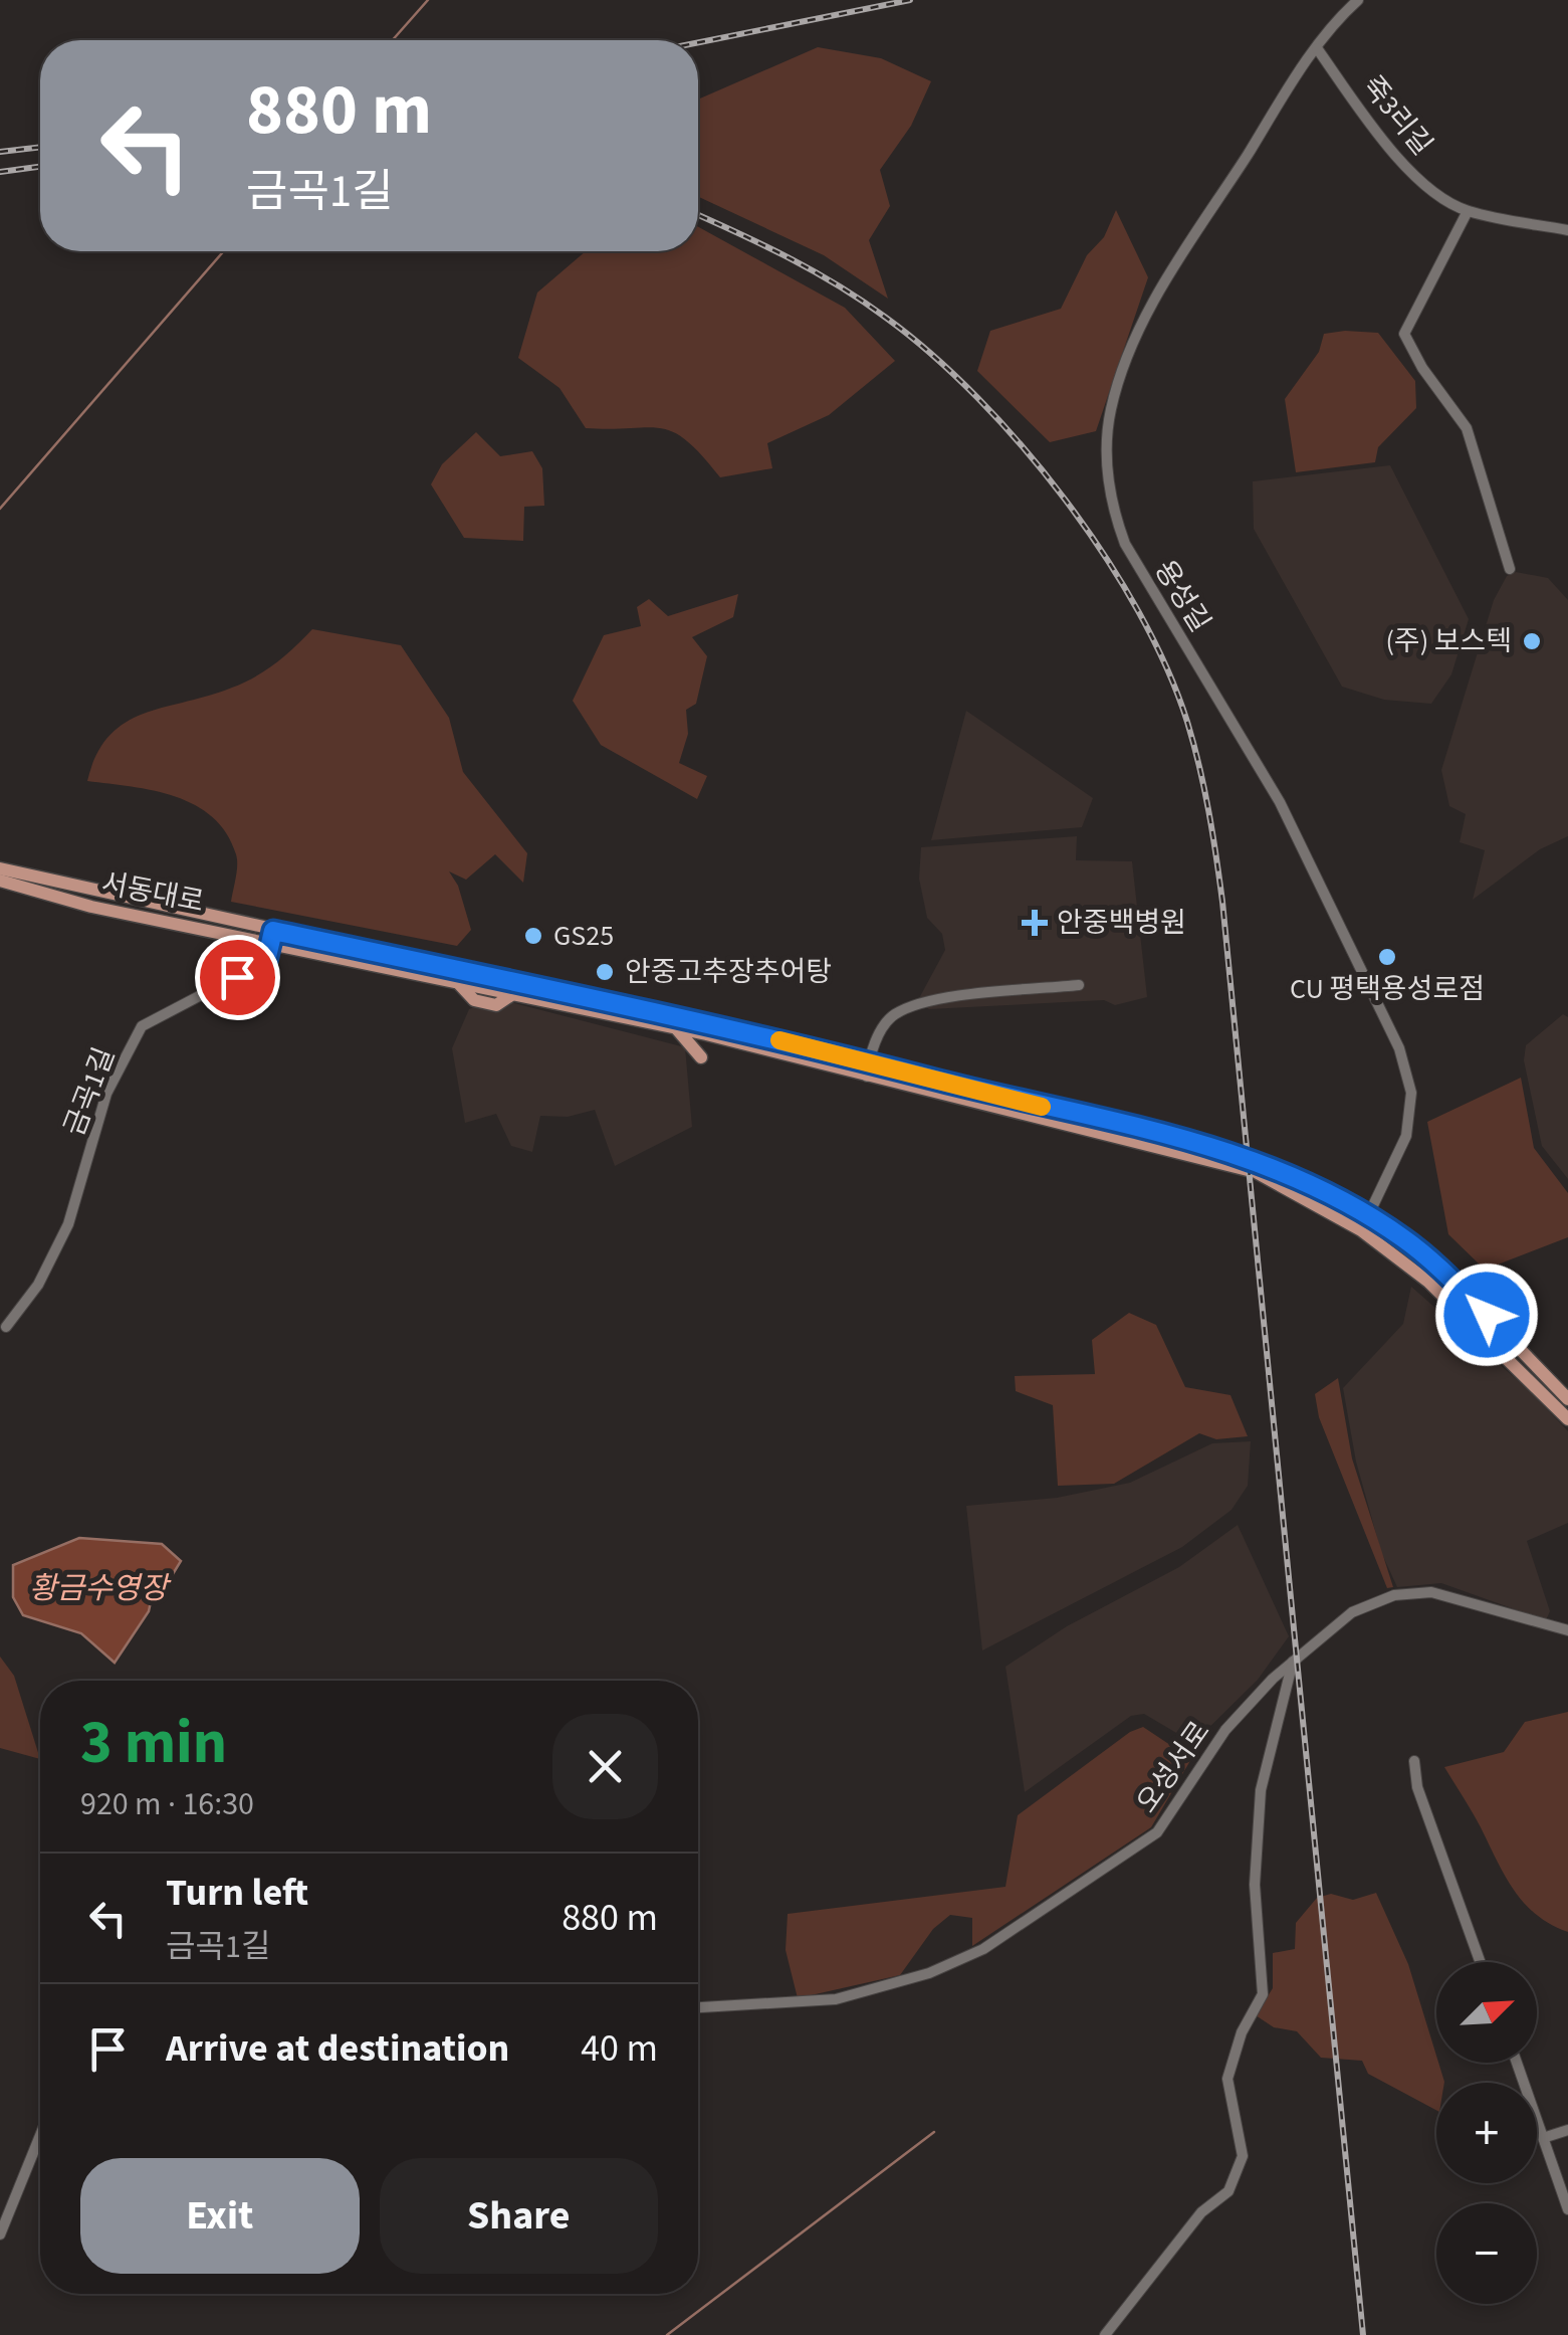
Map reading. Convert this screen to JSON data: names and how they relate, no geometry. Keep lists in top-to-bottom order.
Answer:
{
  "streets": {
    "main road": ["서동대로"],
    "street": [
      "죽3리길",
      "용성길",
      "금곡1길",
      "오성서로"
    ]
  },
  "crossings": [
    ["죽3리길", "용성길"],
    ["용성길", "서동대로"],
    ["서동대로", "금곡1길"]
  ],
  "water": ["황금수영장"],
  "places": {
    "other": [
      "(주) 보스텍",
      "GS25",
      "CU 평택용성로점",
      "안중고추장추어탕"
    ],
    "health": ["안중백병원"]
  },
  "north": "top right",
  "page": {
    "turn": ["880 m", "금곡1길"],
    "heading": ["3 min", "920 m · 16:30"],
    "list": [
      {
        "name": "Turn left",
        "note": "금곡1길",
        "value": "880 m"
      },
      {
        "name": "Arrive at destination",
        "value": "40 m"
      }
    ],
    "map_buttons": ["+", "−"],
    "buttons": ["Exit", "Share"]
  }
}
